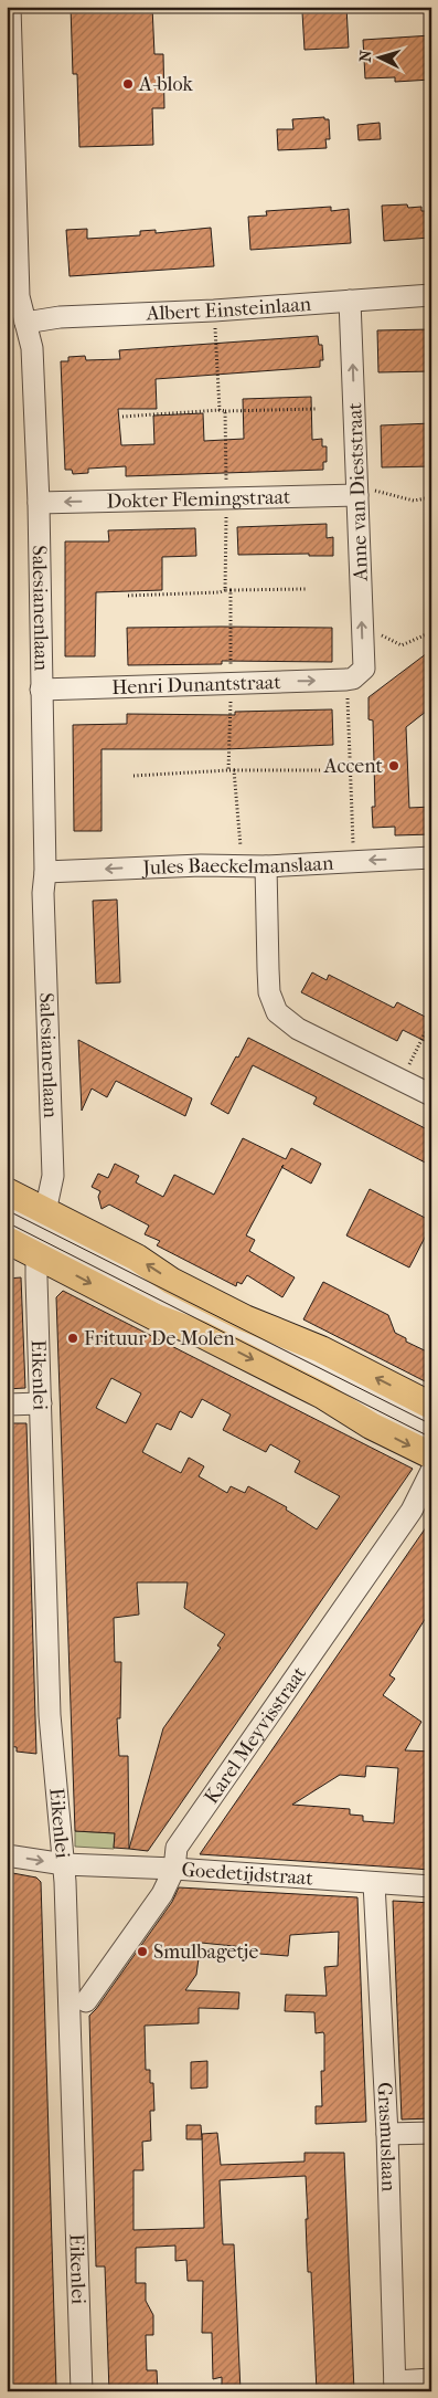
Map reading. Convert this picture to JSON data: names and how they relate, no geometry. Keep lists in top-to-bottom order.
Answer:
{
  "streets": {
    "street": [
      "Albert Einsteinlaan",
      "Anne van Dieststraat",
      "Dokter Flemingstraat",
      "Salesianenlaan",
      "Henri Dunantstraat",
      "Jules Baeckelmanslaan",
      "Eikenlei",
      "Karel Meyvisstraat",
      "Goedetijdstraat",
      "Grasmuslaan"
    ]
  },
  "crossings": [
    ["Albert Einsteinlaan", "Anne van Dieststraat"],
    ["Albert Einsteinlaan", "Salesianenlaan"],
    ["Anne van Dieststraat", "Dokter Flemingstraat"],
    ["Anne van Dieststraat", "Henri Dunantstraat"],
    ["Dokter Flemingstraat", "Salesianenlaan"],
    ["Salesianenlaan", "Henri Dunantstraat"],
    ["Salesianenlaan", "Jules Baeckelmanslaan"],
    ["Salesianenlaan", "Eikenlei"],
    ["Eikenlei", "Goedetijdstraat"],
    ["Karel Meyvisstraat", "Goedetijdstraat"],
    ["Goedetijdstraat", "Grasmuslaan"]
  ],
  "one_way": [
    "Anne van Dieststraat",
    "Dokter Flemingstraat",
    "Henri Dunantstraat",
    "Jules Baeckelmanslaan"
  ],
  "places": [
    "A-blok",
    "Accent",
    "Frituur De Molen",
    "Smulbagetje"
  ],
  "north": "left"
}
